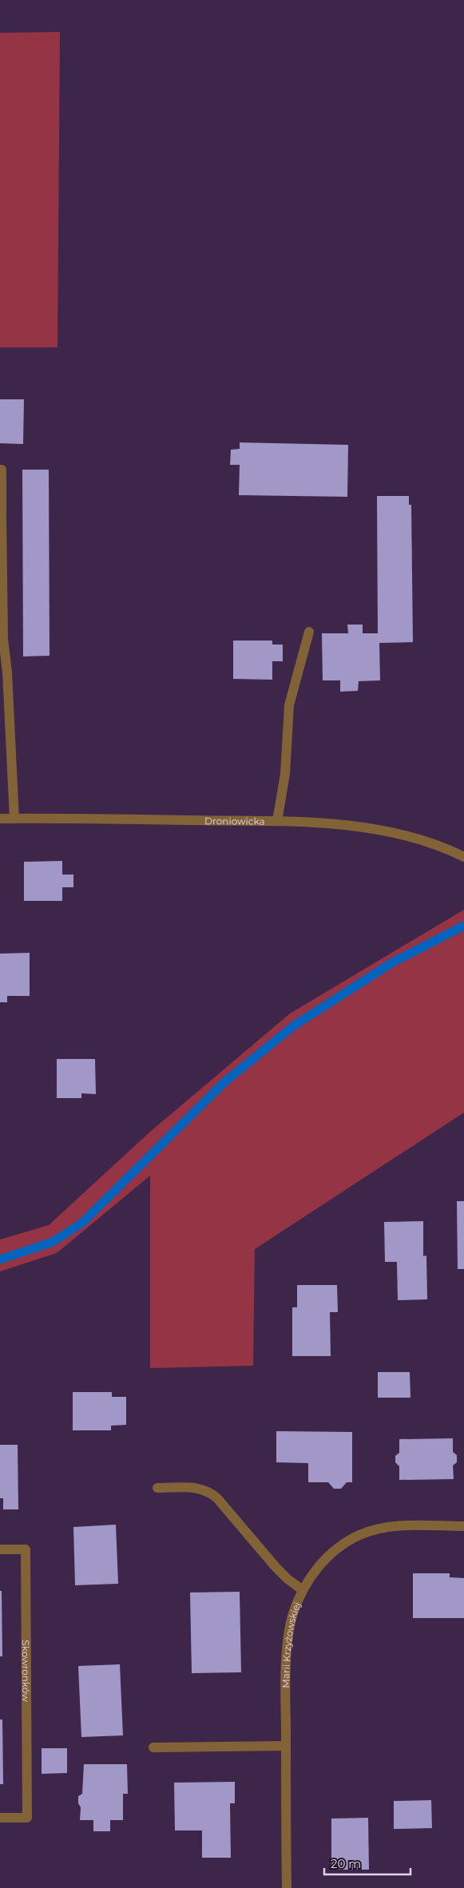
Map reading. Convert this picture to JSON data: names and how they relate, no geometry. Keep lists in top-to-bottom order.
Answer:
{
  "streets": {
    "street": ["Droniowicka", "Marii Krzyżowskiej", "Skowronków"]
  },
  "scale_bar": "20 m"
}
